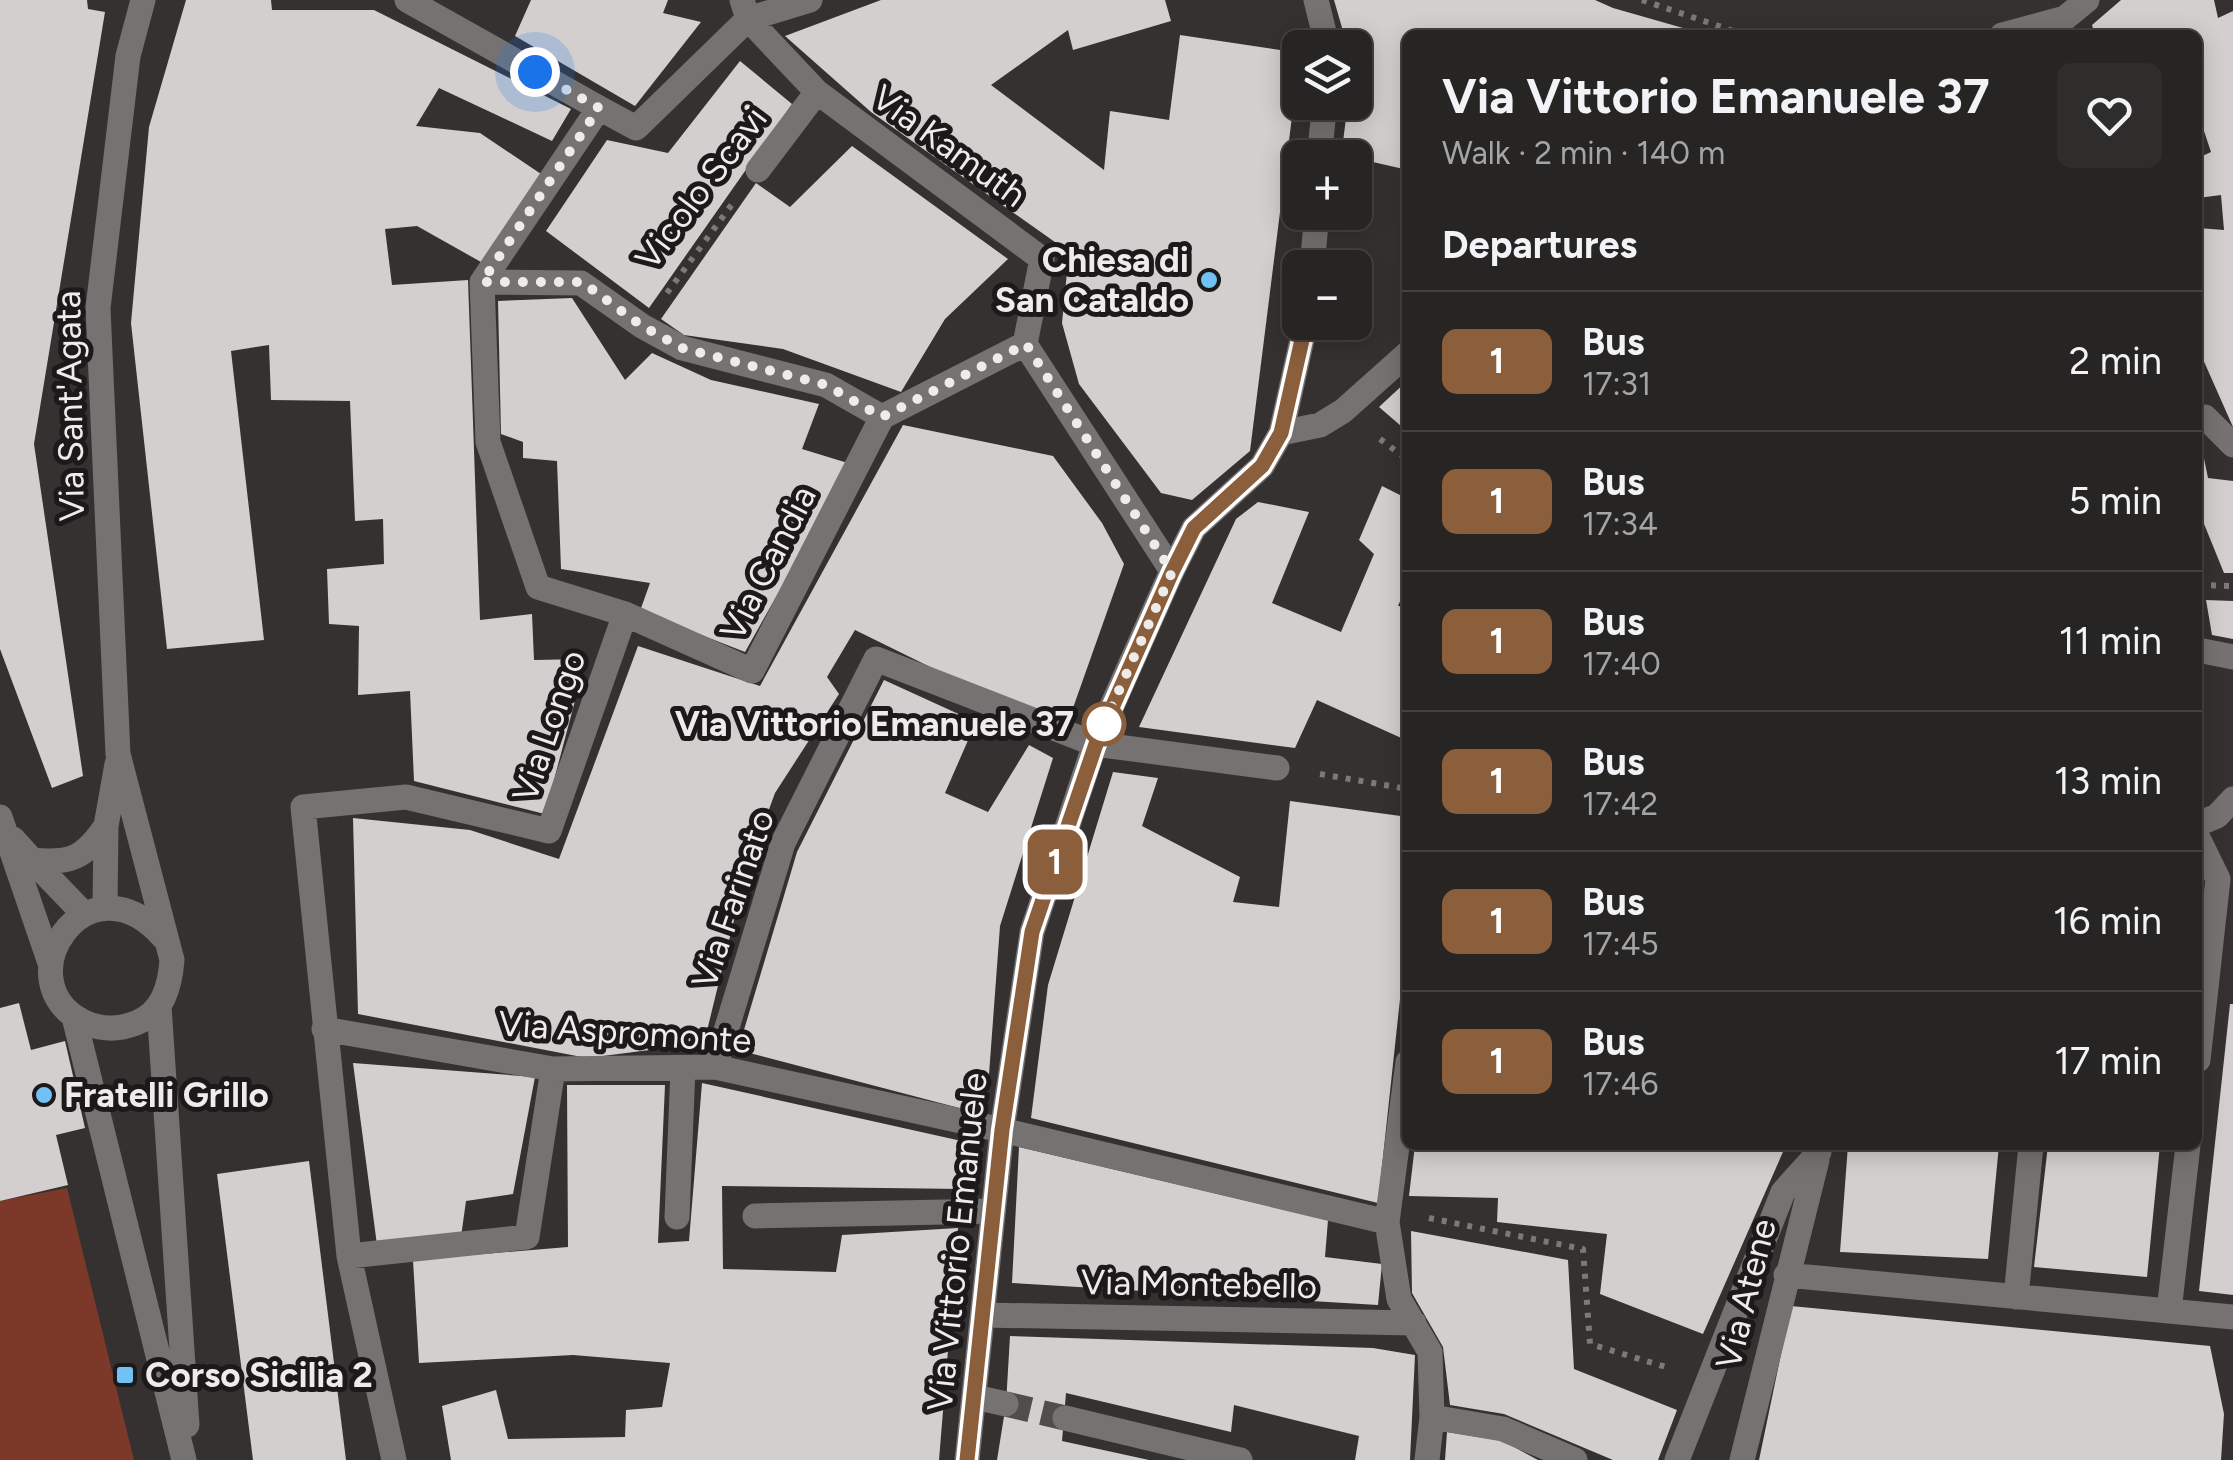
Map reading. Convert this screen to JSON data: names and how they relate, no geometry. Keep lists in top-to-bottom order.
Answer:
{
  "streets": {
    "street": [
      "Via Kamuth",
      "Vicolo Scavi",
      "Via Sant'Agata",
      "Via Candia",
      "Via Longo",
      "Via Farinato",
      "Via Aspromonte",
      "Via Vittorio Emanuele",
      "Via Montebello",
      "Via Atene"
    ]
  },
  "crossings": [
    ["Via Kamuth", "Vicolo Scavi"],
    ["Via Candia", "Via Longo"],
    ["Via Longo", "Via Aspromonte"],
    ["Via Farinato", "Via Aspromonte"],
    ["Via Farinato", "Via Vittorio Emanuele"],
    ["Via Aspromonte", "Via Vittorio Emanuele"],
    ["Via Vittorio Emanuele", "Via Montebello"]
  ],
  "places": {
    "other": ["Chiesa di San Cataldo", "Via Vittorio Emanuele 37", "Fratelli Grillo"],
    "transit": ["Corso Sicilia 2"]
  },
  "lines": ["bus line 1"],
  "page": {
    "on_map": "1",
    "map_buttons": ["+", "−"],
    "heading": [
      ["Via Vittorio Emanuele 37", "Walk · 2 min · 140 m"],
      "Departures"
    ],
    "list": [
      {
        "mark": "1",
        "name": "Bus",
        "note": "17:31",
        "value": "2 min"
      },
      {
        "mark": "1",
        "name": "Bus",
        "note": "17:34",
        "value": "5 min"
      },
      {
        "mark": "1",
        "name": "Bus",
        "note": "17:40",
        "value": "11 min"
      },
      {
        "mark": "1",
        "name": "Bus",
        "note": "17:42",
        "value": "13 min"
      },
      {
        "mark": "1",
        "name": "Bus",
        "note": "17:45",
        "value": "16 min"
      },
      {
        "mark": "1",
        "name": "Bus",
        "note": "17:46",
        "value": "17 min"
      }
    ]
  }
}
